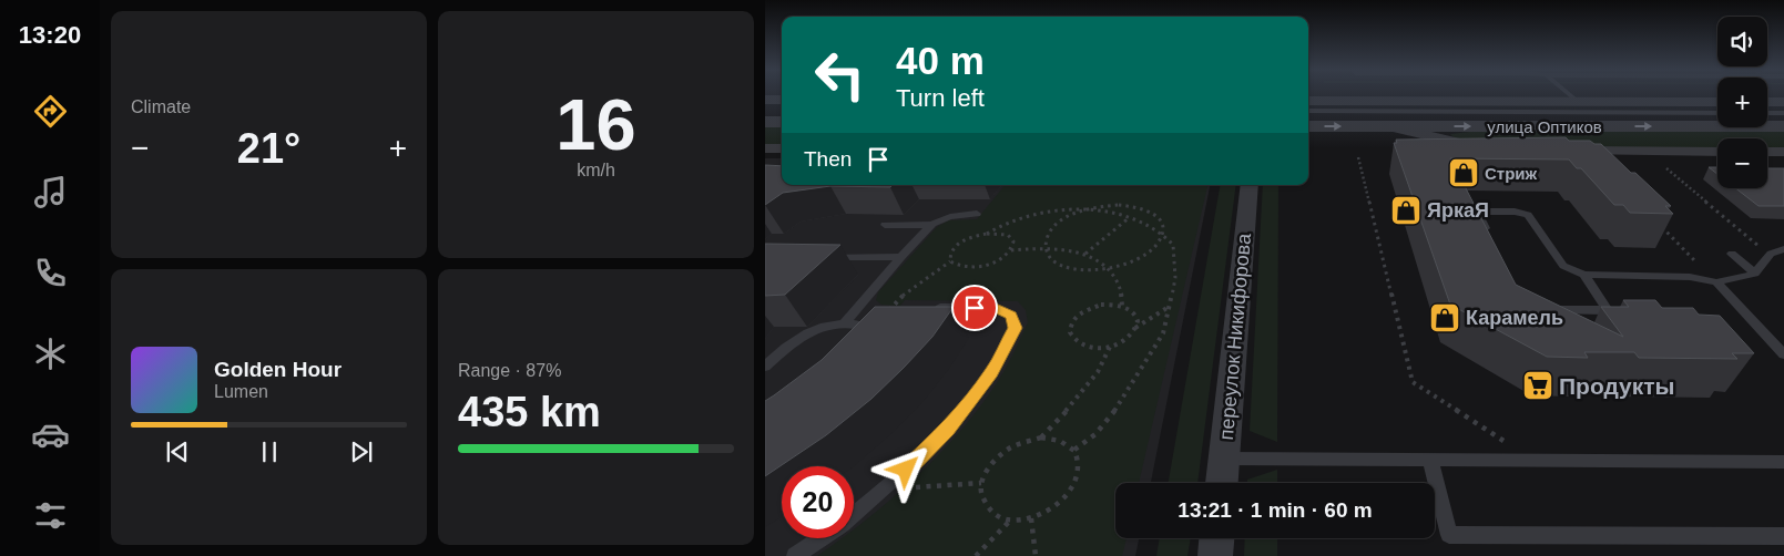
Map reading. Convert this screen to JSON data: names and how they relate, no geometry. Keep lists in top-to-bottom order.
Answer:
{
  "streets": {
    "street": ["улица Оптиков", "переулок Никифорова"]
  },
  "places": {
    "shop": ["Стриж", "ЯркаЯ", "Карамель"],
    "supermarket": ["Продукты"]
  },
  "page": {
    "tabs": "13:20",
    "tile": [
      "Climate",
      ["16", "km/h"],
      ["Range · 87%", "435 km"]
    ],
    "map_buttons": ["+", "−"],
    "turn": ["40 m", "Turn left"],
    "heat": ["−", "21°", "+"],
    "then": "Then",
    "song": ["Golden Hour", "Lumen"],
    "limit": "20",
    "trip": "13:21 · 1 min · 60 m"
  }
}
